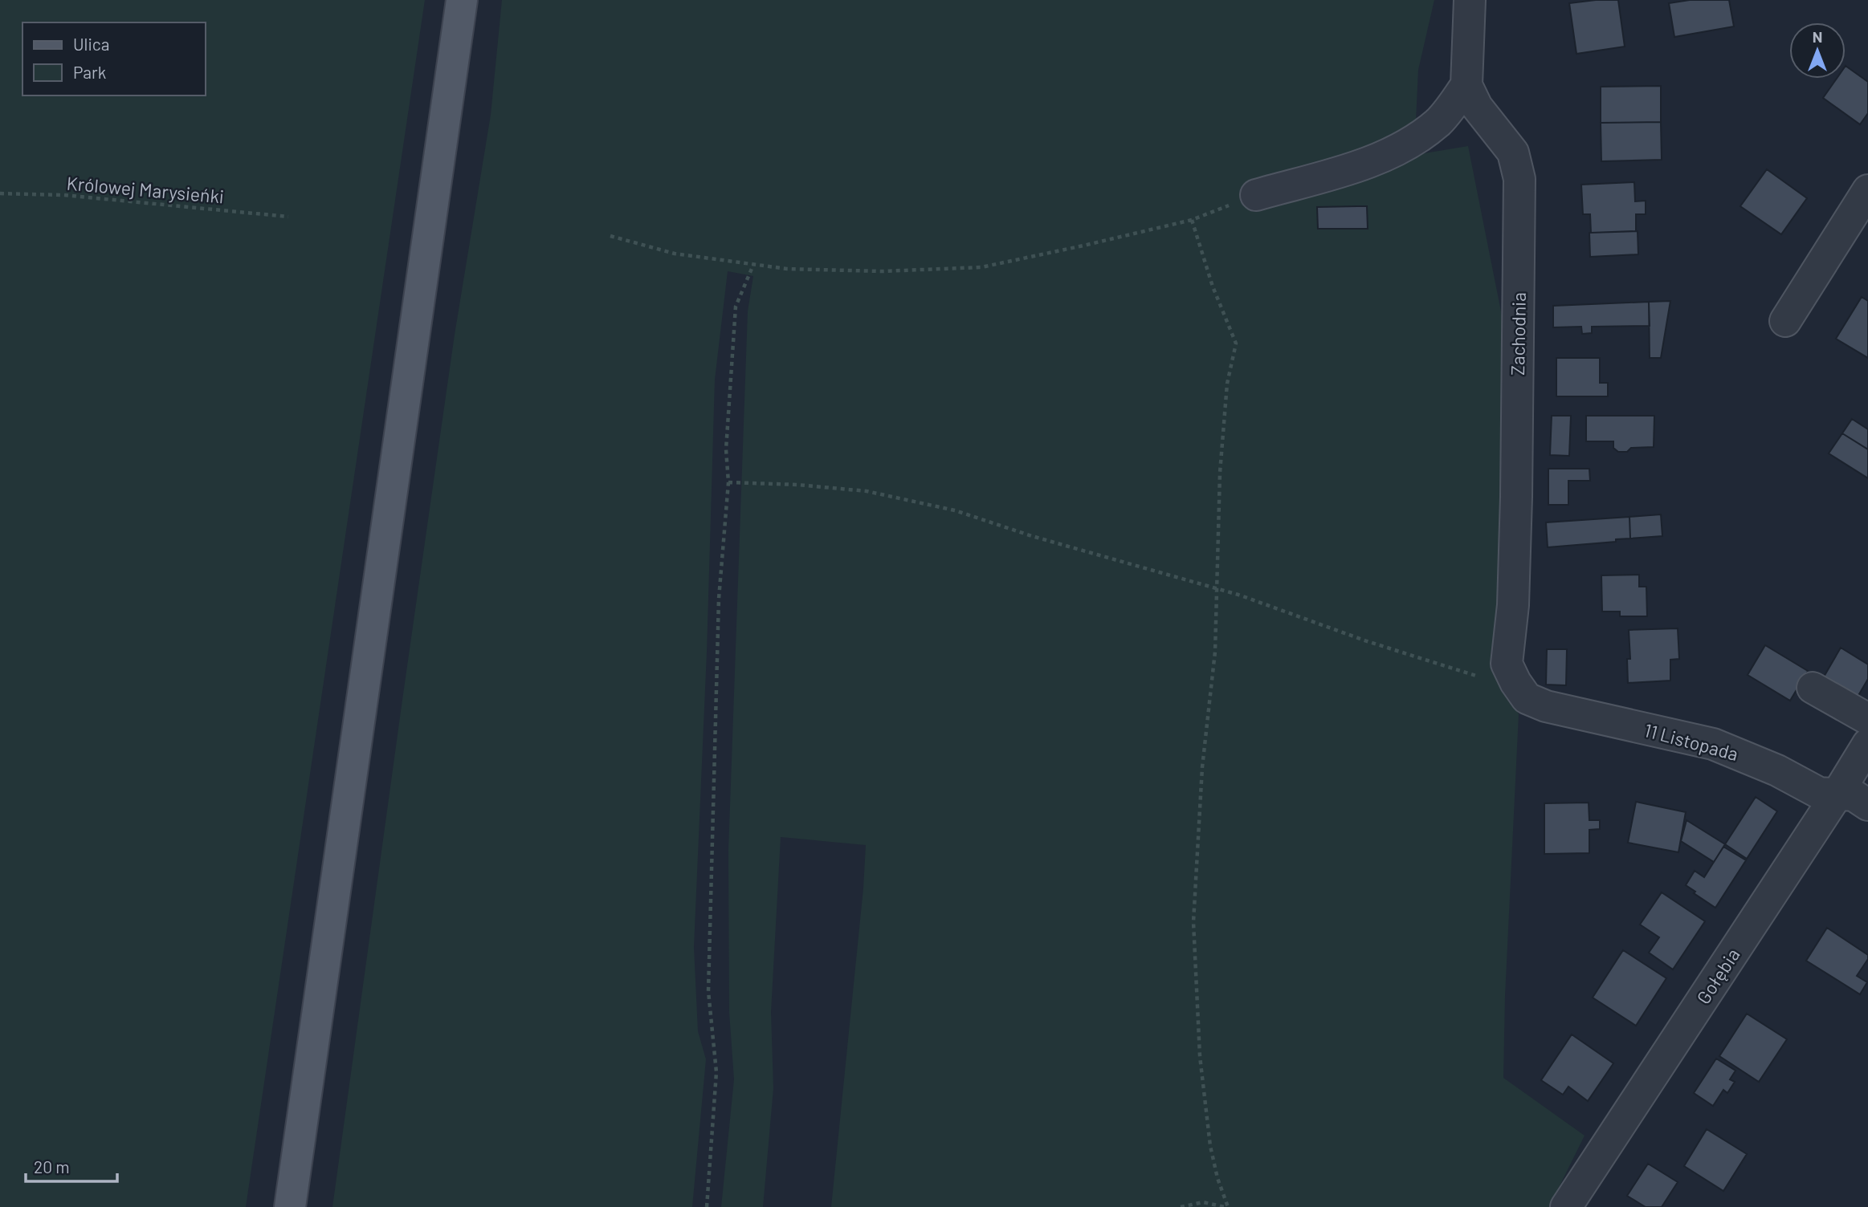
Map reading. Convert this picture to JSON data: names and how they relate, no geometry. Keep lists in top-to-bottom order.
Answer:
{
  "streets": {
    "street": ["Zachodnia", "11 Listopada", "Gołębia"],
    "path": ["Królowej Marysieńki"]
  },
  "crossings": [
    ["Zachodnia", "11 Listopada"],
    ["11 Listopada", "Gołębia"]
  ],
  "legend": ["Ulica", "Park"],
  "scale_bar": "20 m",
  "north": "top"
}
